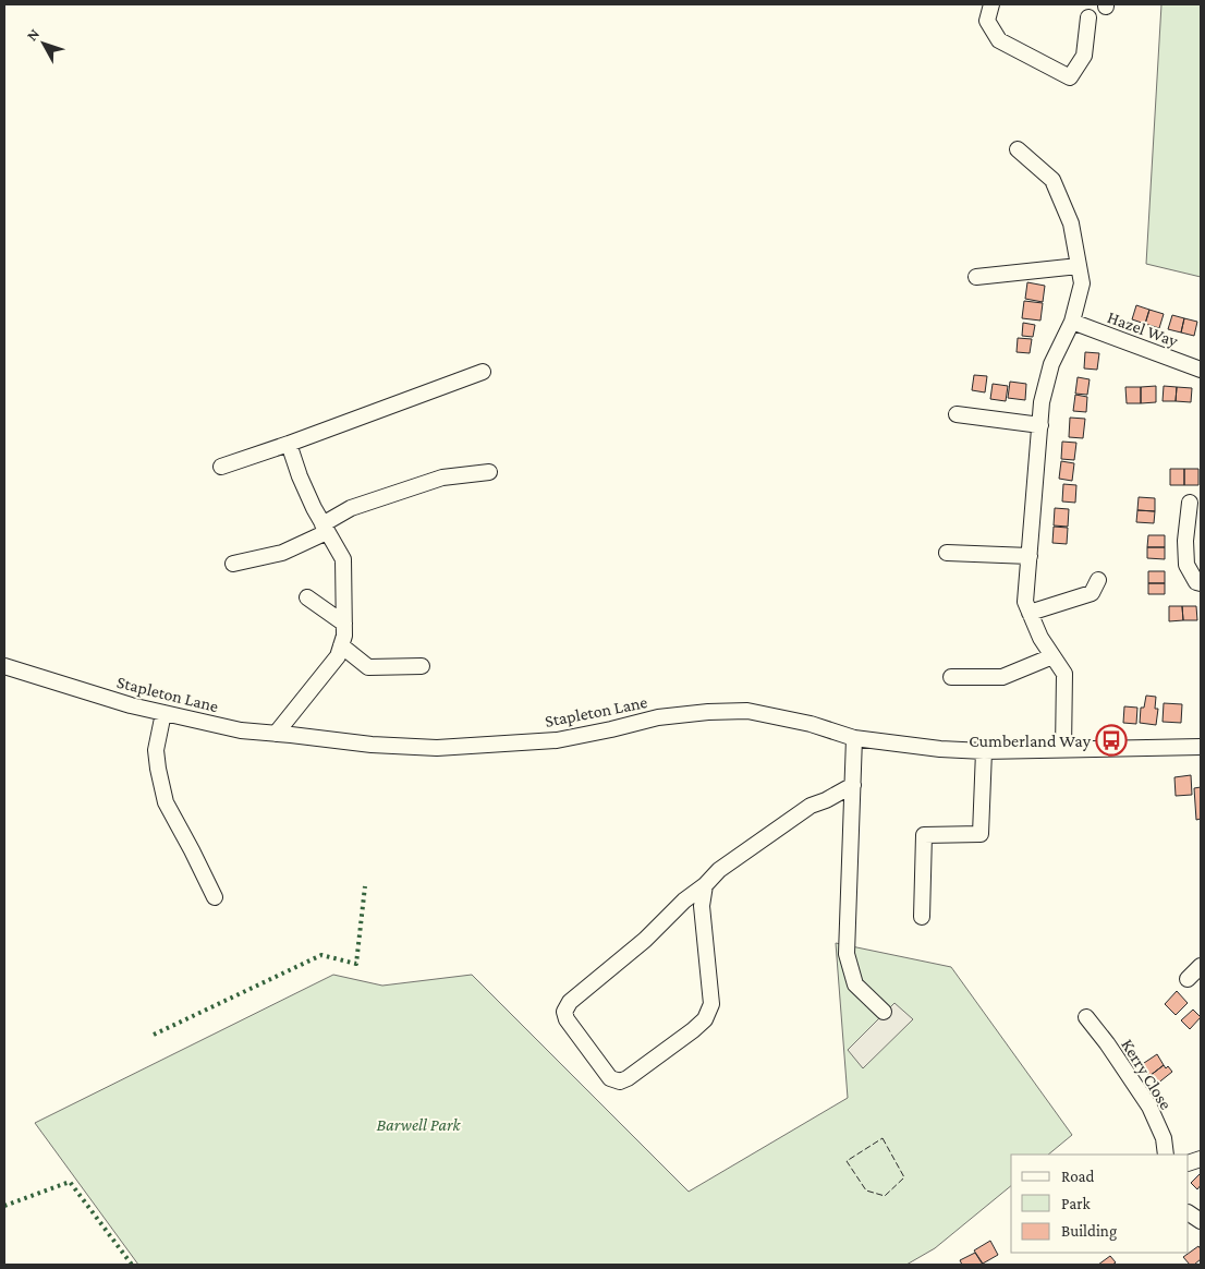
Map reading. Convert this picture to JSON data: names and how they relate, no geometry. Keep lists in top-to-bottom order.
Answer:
{
  "streets": {
    "street": ["Hazel Way", "Stapleton Lane", "Kerry Close"]
  },
  "parks": ["Barwell Park"],
  "places": {
    "bus stop": ["Cumberland Way"]
  },
  "legend": ["Road", "Park", "Building"],
  "north": "top left"
}
